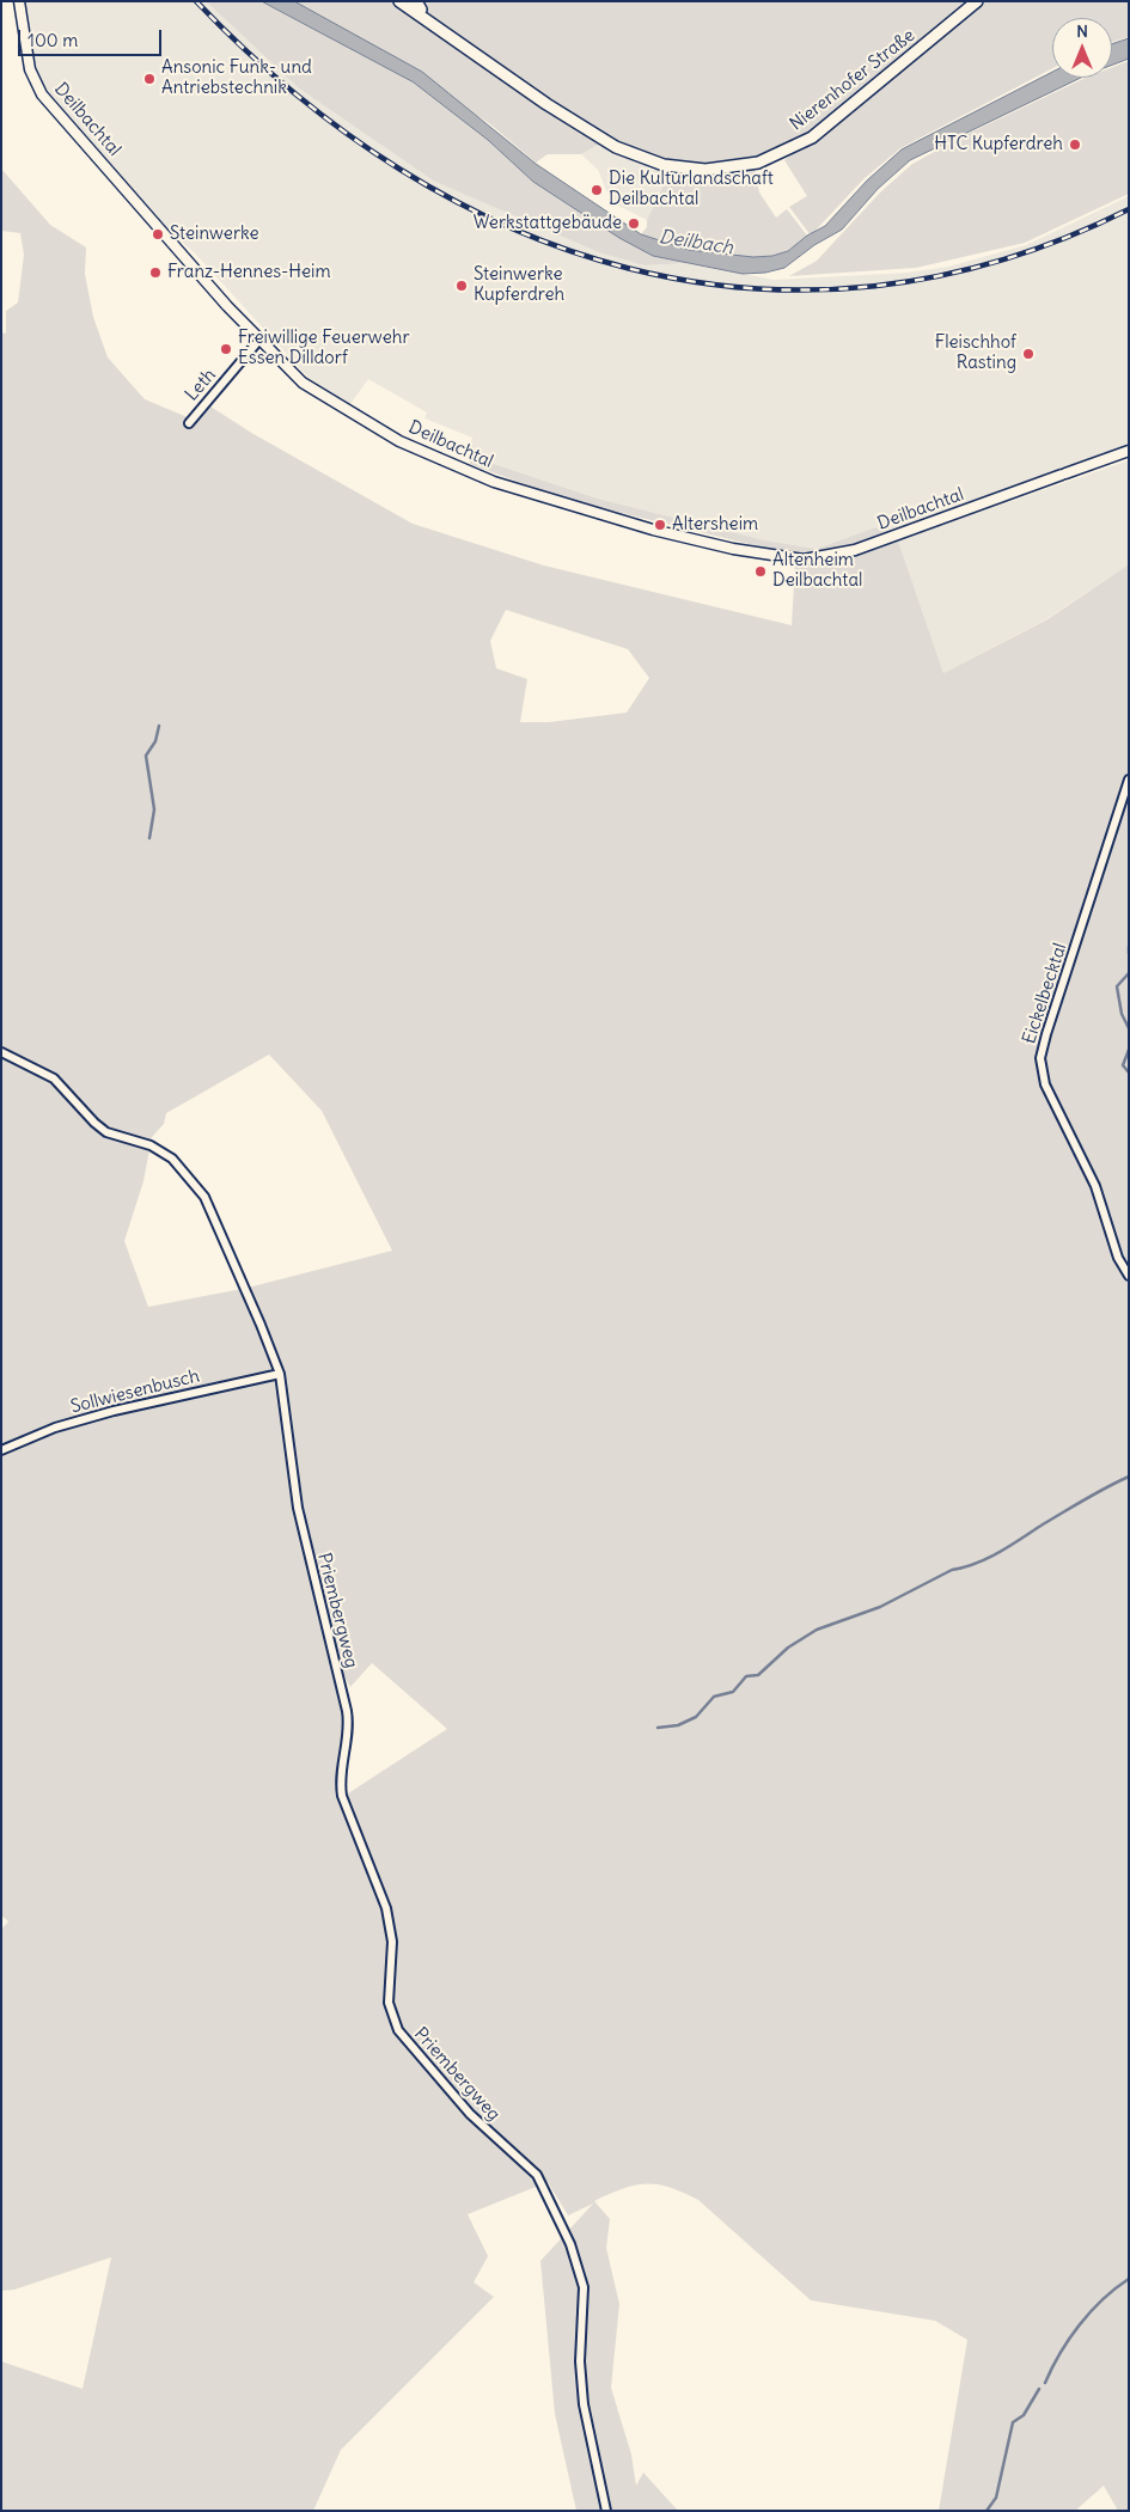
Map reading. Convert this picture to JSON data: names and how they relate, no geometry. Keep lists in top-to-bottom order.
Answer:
{
  "streets": {
    "main road": ["Nierenhofer Straße"],
    "street": [
      "Deilbachtal",
      "Leth",
      "Eickelbecktal",
      "Sollwiesenbusch",
      "Priembergweg"
    ]
  },
  "crossings": [
    ["Deilbachtal", "Leth"],
    ["Sollwiesenbusch", "Priembergweg"]
  ],
  "water": ["Deilbach"],
  "places": [
    "Ansonic Funk- und Antriebstechnik",
    "HTC Kupferdreh",
    "Die Kulturlandschaft Deilbachtal",
    "Werkstattgebäude",
    "Steinwerke",
    "Franz-Hennes-Heim",
    "Steinwerke Kupferdreh",
    "Freiwillige Feuerwehr Essen Dilldorf",
    "Fleischhof Rasting",
    "Altersheim",
    "Altenheim Deilbachtal"
  ],
  "scale_bar": "100 m",
  "north": "top"
}
